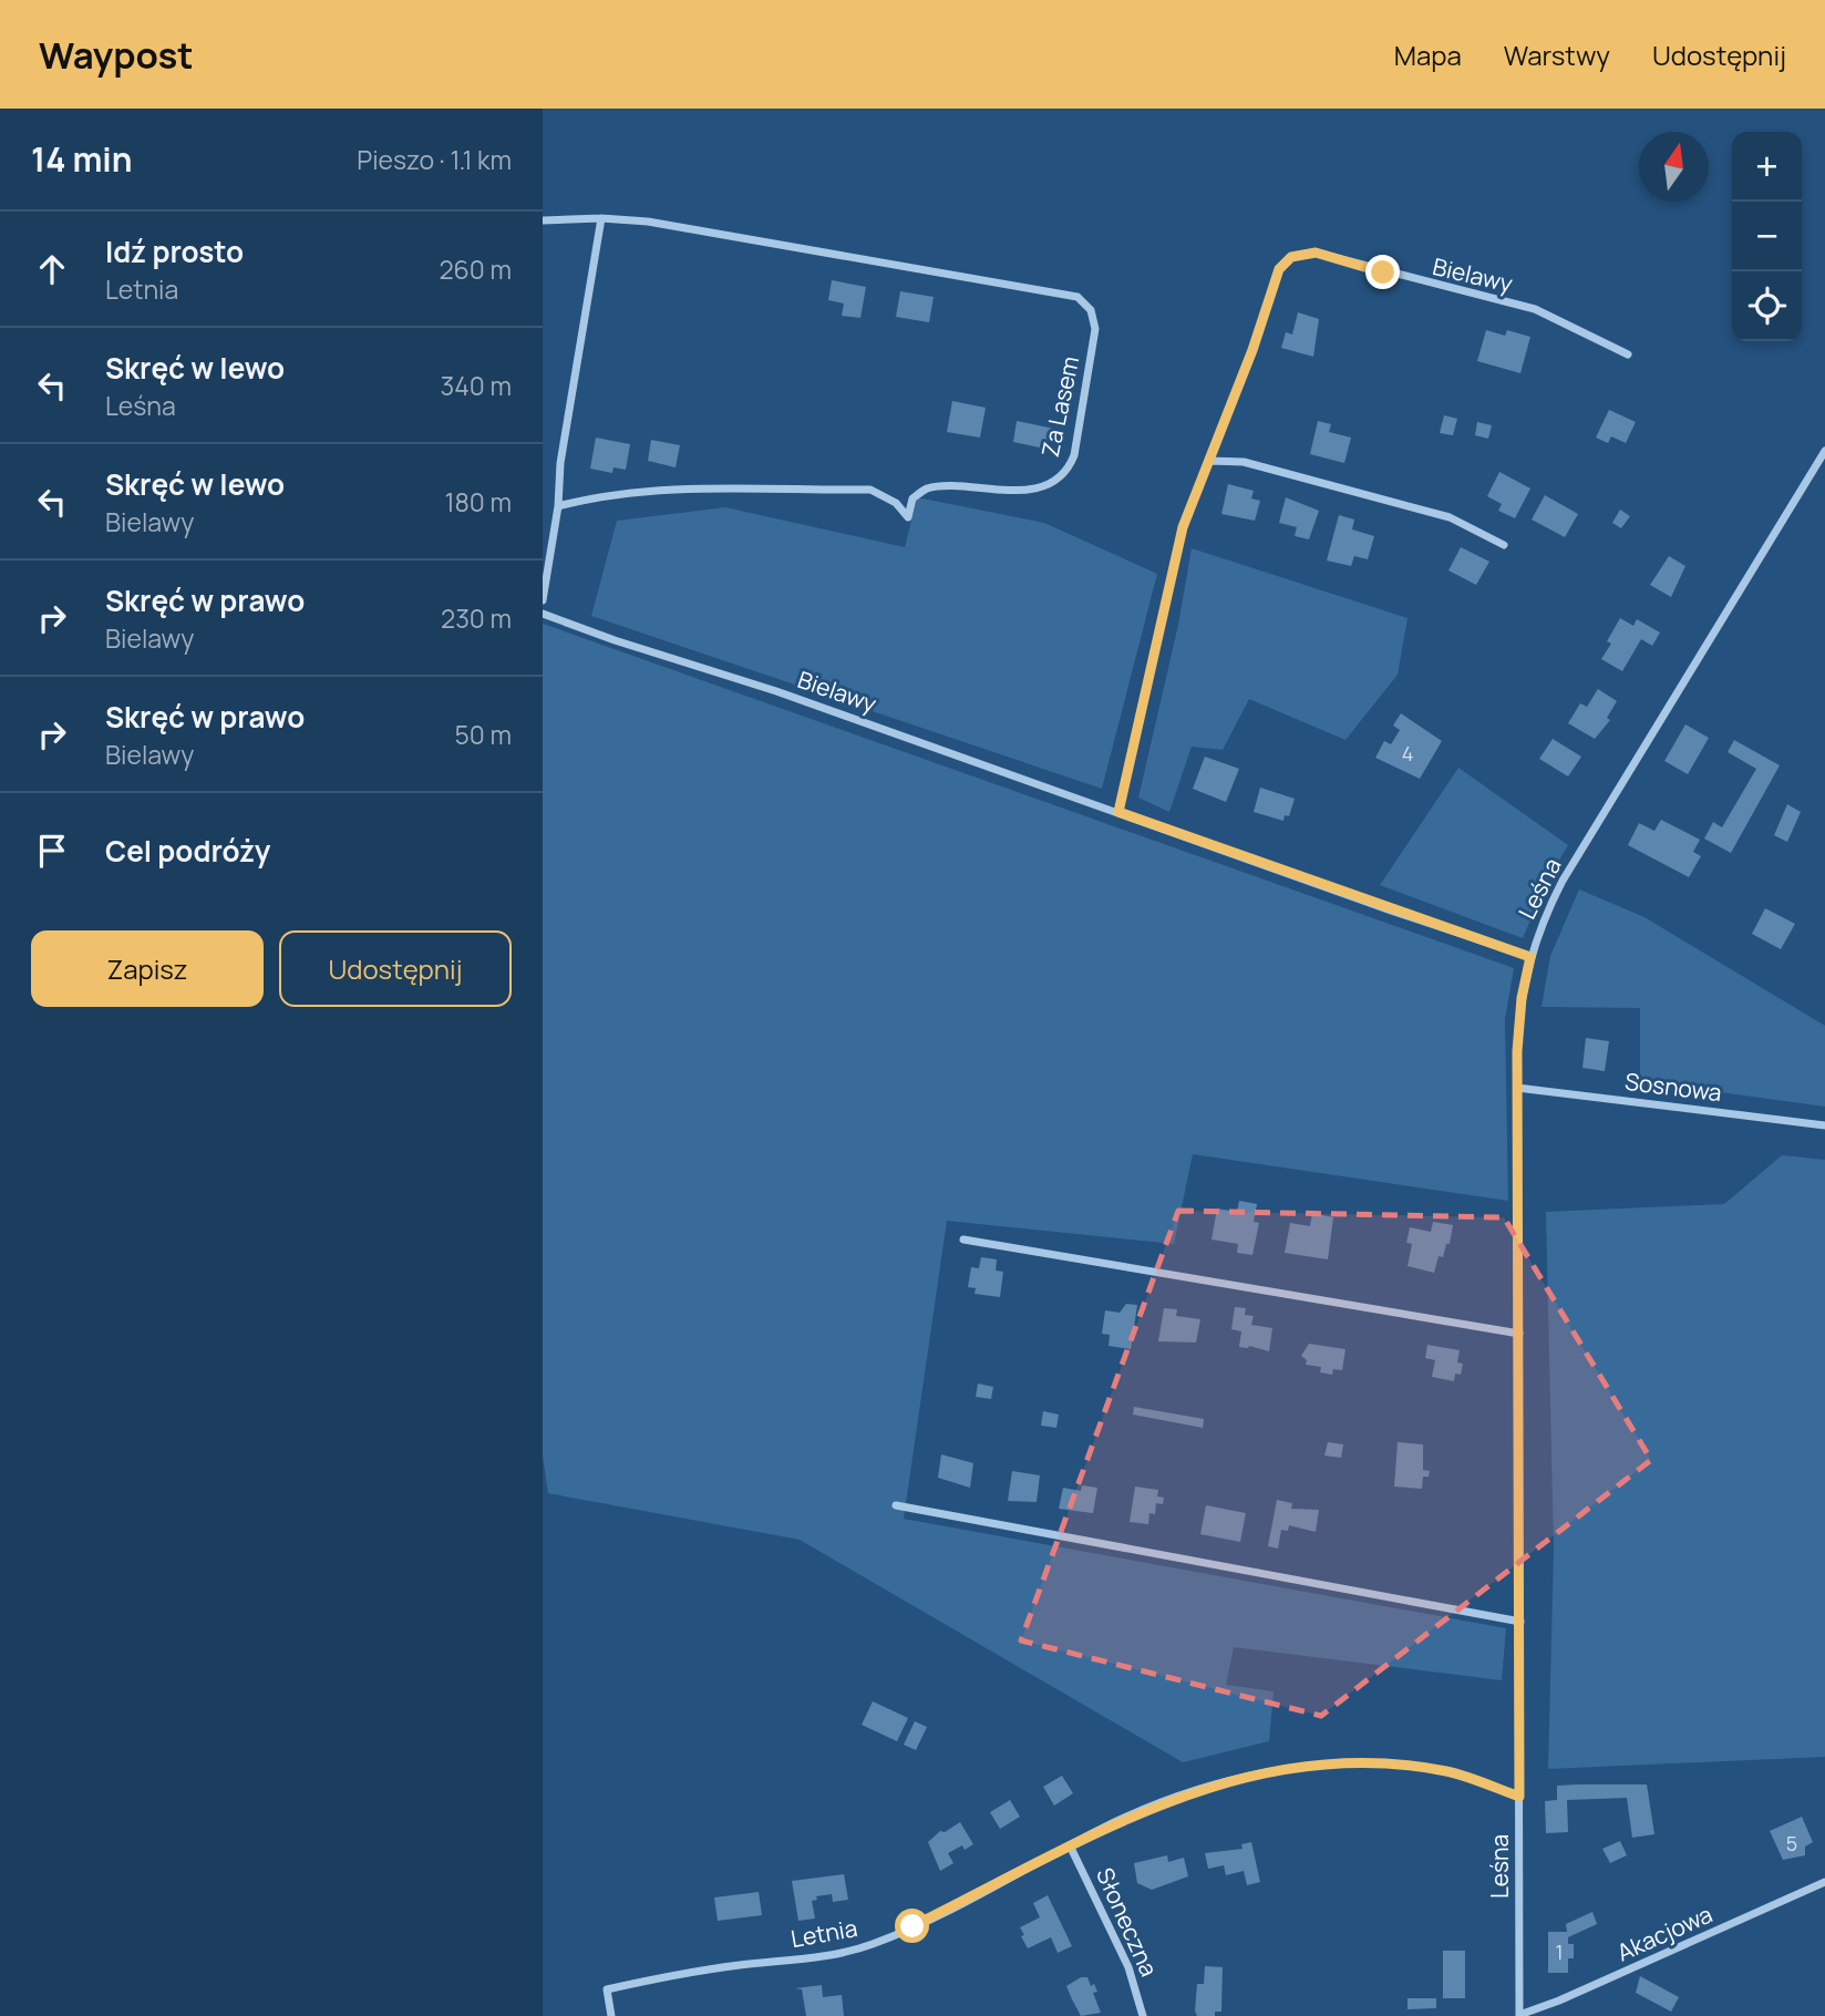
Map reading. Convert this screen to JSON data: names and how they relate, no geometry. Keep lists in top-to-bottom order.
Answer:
{
  "streets": {
    "street": [
      "Bielawy",
      "Za Lasem",
      "Leśna",
      "Sosnowa",
      "Słoneczna",
      "Letnia",
      "Akacjowa"
    ]
  },
  "crossings": [
    ["Bielawy", "Leśna"],
    ["Leśna", "Sosnowa"],
    ["Leśna", "Letnia"],
    ["Leśna", "Akacjowa"],
    ["Słoneczna", "Letnia"]
  ],
  "house_numbers": ["4", "5", "1"],
  "north": "top",
  "page": {
    "header": "Waypost",
    "nav": ["Mapa", "Warstwy", "Udostępnij"],
    "heading": ["14 min", "Pieszo · 1.1 km"],
    "map_buttons": ["+", "−"],
    "list": [
      ["Idź prosto", "Letnia", "260 m"],
      ["Skręć w lewo", "Leśna", "340 m"],
      ["Skręć w lewo", "Bielawy", "180 m"],
      ["Skręć w prawo", "Bielawy", "230 m"],
      ["Skręć w prawo", "Bielawy", "50 m"],
      "Cel podróży"
    ],
    "buttons": ["Zapisz", "Udostępnij"]
  }
}
